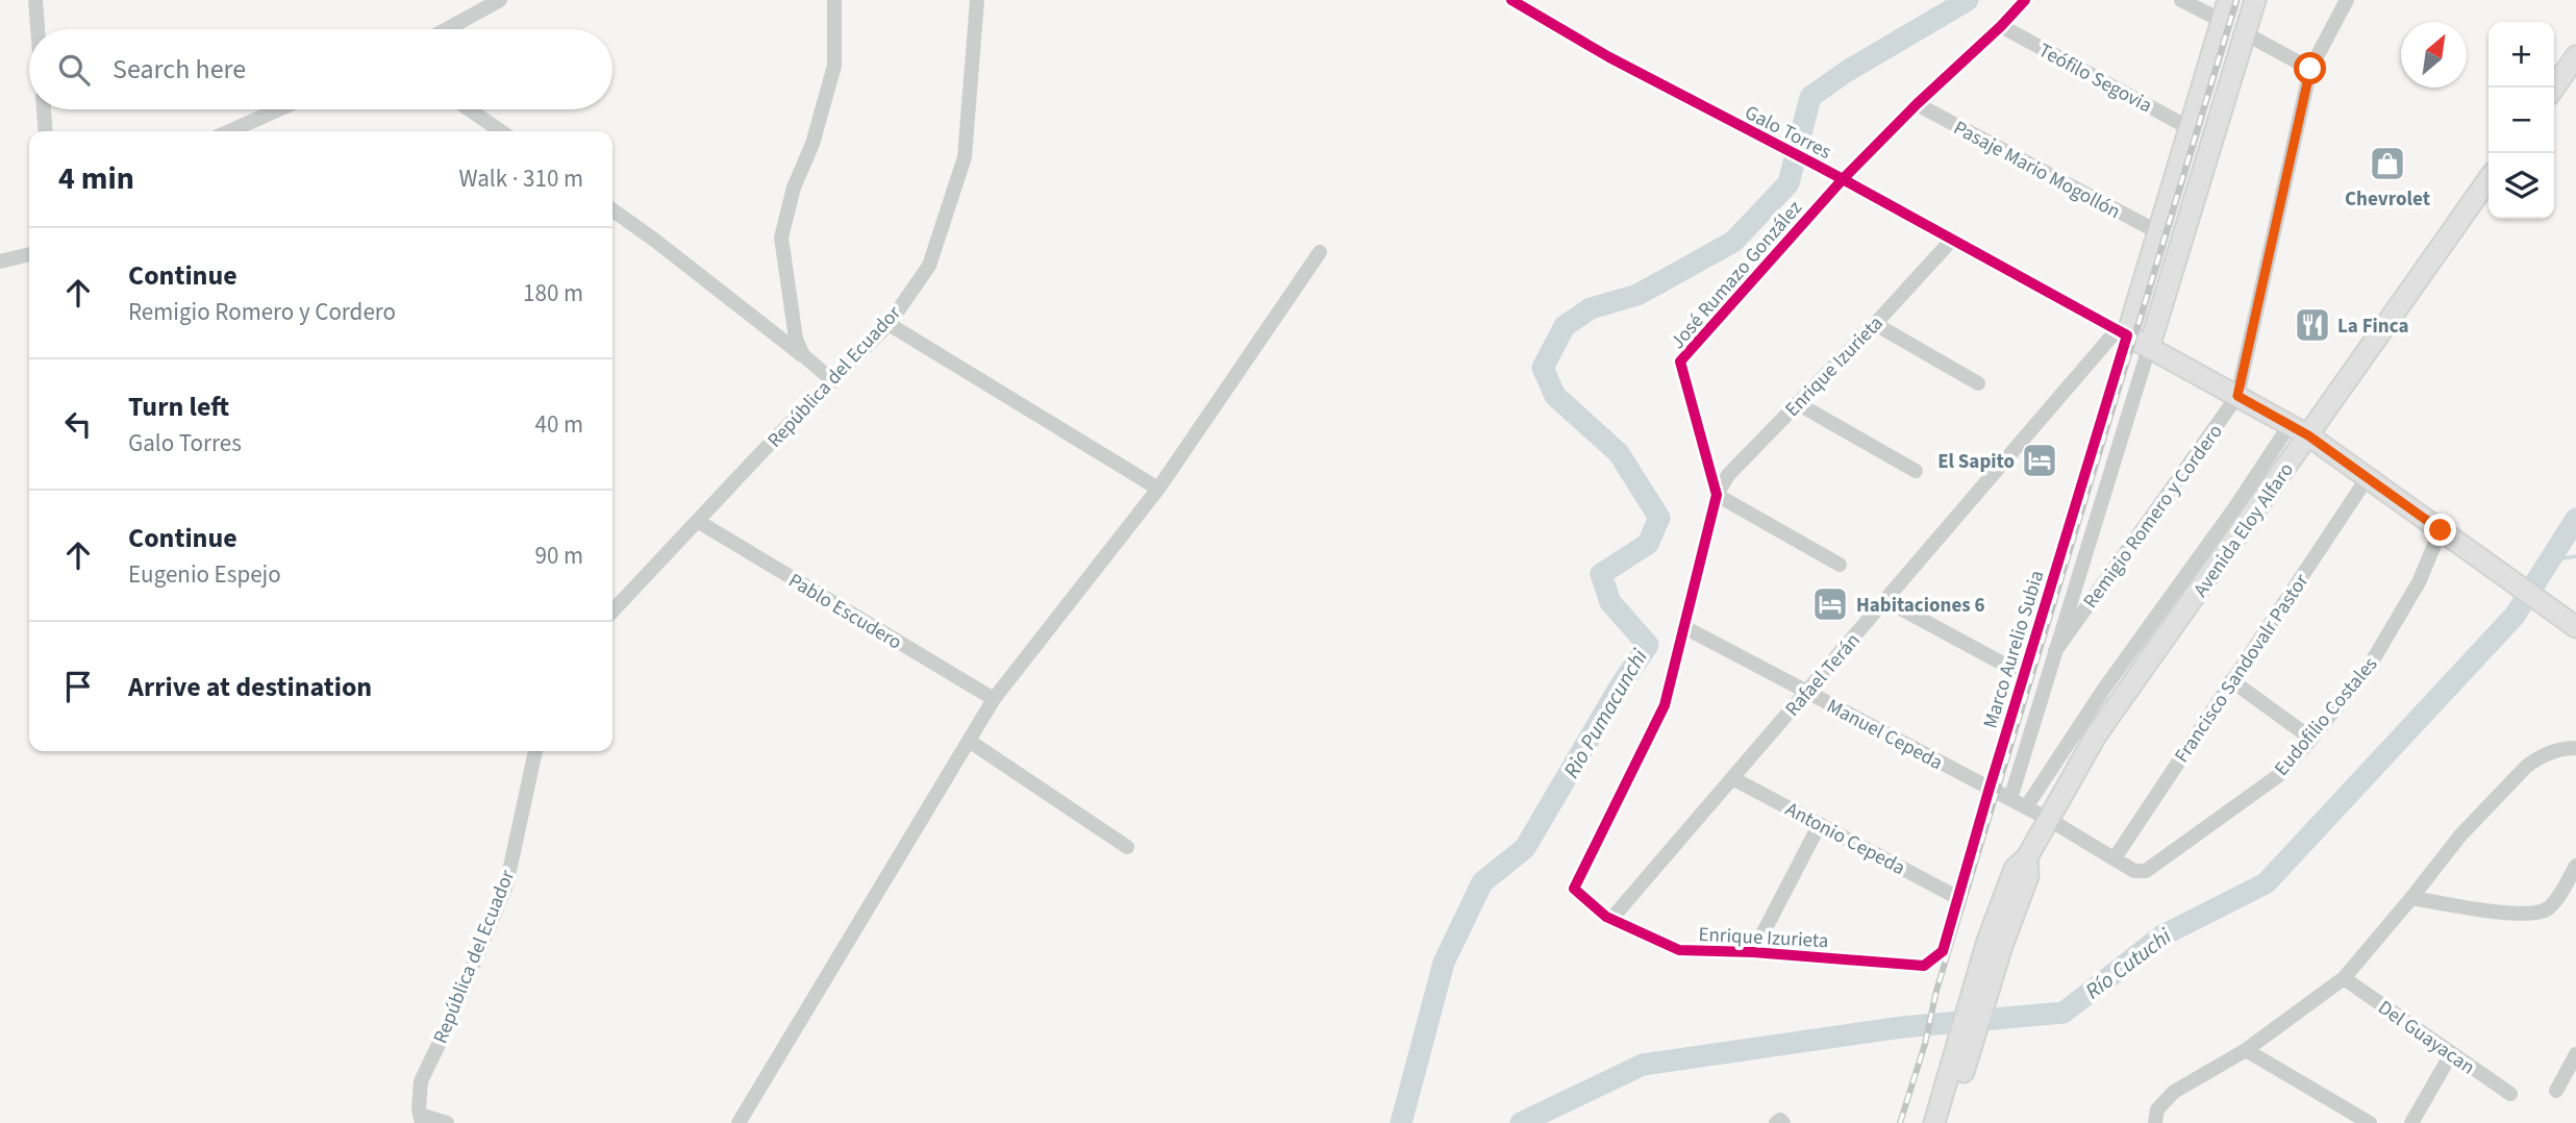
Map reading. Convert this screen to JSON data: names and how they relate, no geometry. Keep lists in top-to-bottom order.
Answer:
{
  "streets": {
    "main road": ["Galo Torres", "Avenida Eloy Alfaro", "Marco Aurelio Subia"],
    "street": [
      "Teófilo Segovia",
      "Pasaje Mario Mogollón",
      "José Rumazo González",
      "Enrique Izurieta",
      "República del Ecuador",
      "Remigio Romero y Cordero",
      "Pablo Escudero",
      "Francisco Sandovalr Pastor",
      "Rafael Terán",
      "Eudofilio Costales",
      "Manuel Cepeda",
      "Antonio Cepeda",
      "Del Guayacan"
    ]
  },
  "crossings": [
    ["Teófilo Segovia", "José Rumazo González"],
    ["Teófilo Segovia", "Marco Aurelio Subia"],
    ["Galo Torres", "José Rumazo González"],
    ["Galo Torres", "Enrique Izurieta"],
    ["Galo Torres", "Remigio Romero y Cordero"],
    ["Galo Torres", "Avenida Eloy Alfaro"],
    ["Galo Torres", "Marco Aurelio Subia"],
    ["Galo Torres", "Francisco Sandovalr Pastor"],
    ["Galo Torres", "Rafael Terán"],
    ["Galo Torres", "Eudofilio Costales"],
    ["Pasaje Mario Mogollón", "José Rumazo González"],
    ["Pasaje Mario Mogollón", "Marco Aurelio Subia"],
    ["José Rumazo González", "Enrique Izurieta"],
    ["José Rumazo González", "Manuel Cepeda"],
    ["Enrique Izurieta", "Marco Aurelio Subia"],
    ["Enrique Izurieta", "Rafael Terán"],
    ["República del Ecuador", "Pablo Escudero"],
    ["Remigio Romero y Cordero", "Marco Aurelio Subia"],
    ["Avenida Eloy Alfaro", "Eudofilio Costales"],
    ["Avenida Eloy Alfaro", "Manuel Cepeda"],
    ["Marco Aurelio Subia", "Rafael Terán"],
    ["Marco Aurelio Subia", "Manuel Cepeda"],
    ["Marco Aurelio Subia", "Antonio Cepeda"],
    ["Francisco Sandovalr Pastor", "Eudofilio Costales"],
    ["Rafael Terán", "Manuel Cepeda"],
    ["Rafael Terán", "Antonio Cepeda"],
    ["Eudofilio Costales", "Manuel Cepeda"]
  ],
  "water": ["Rio Pumacunchi", "Río Cutuchi"],
  "places": {
    "shop": ["Chevrolet"],
    "restaurant": ["La Finca"],
    "hotel": ["El Sapito", "Habitaciones 6"]
  },
  "north": "top right",
  "page": {
    "map_buttons": ["+", "−"],
    "search": "Search here",
    "heading": ["4 min", "Walk · 310 m"],
    "list": [
      ["Continue", "Remigio Romero y Cordero", "180 m"],
      ["Turn left", "Galo Torres", "40 m"],
      ["Continue", "Eugenio Espejo", "90 m"],
      "Arrive at destination"
    ]
  }
}
